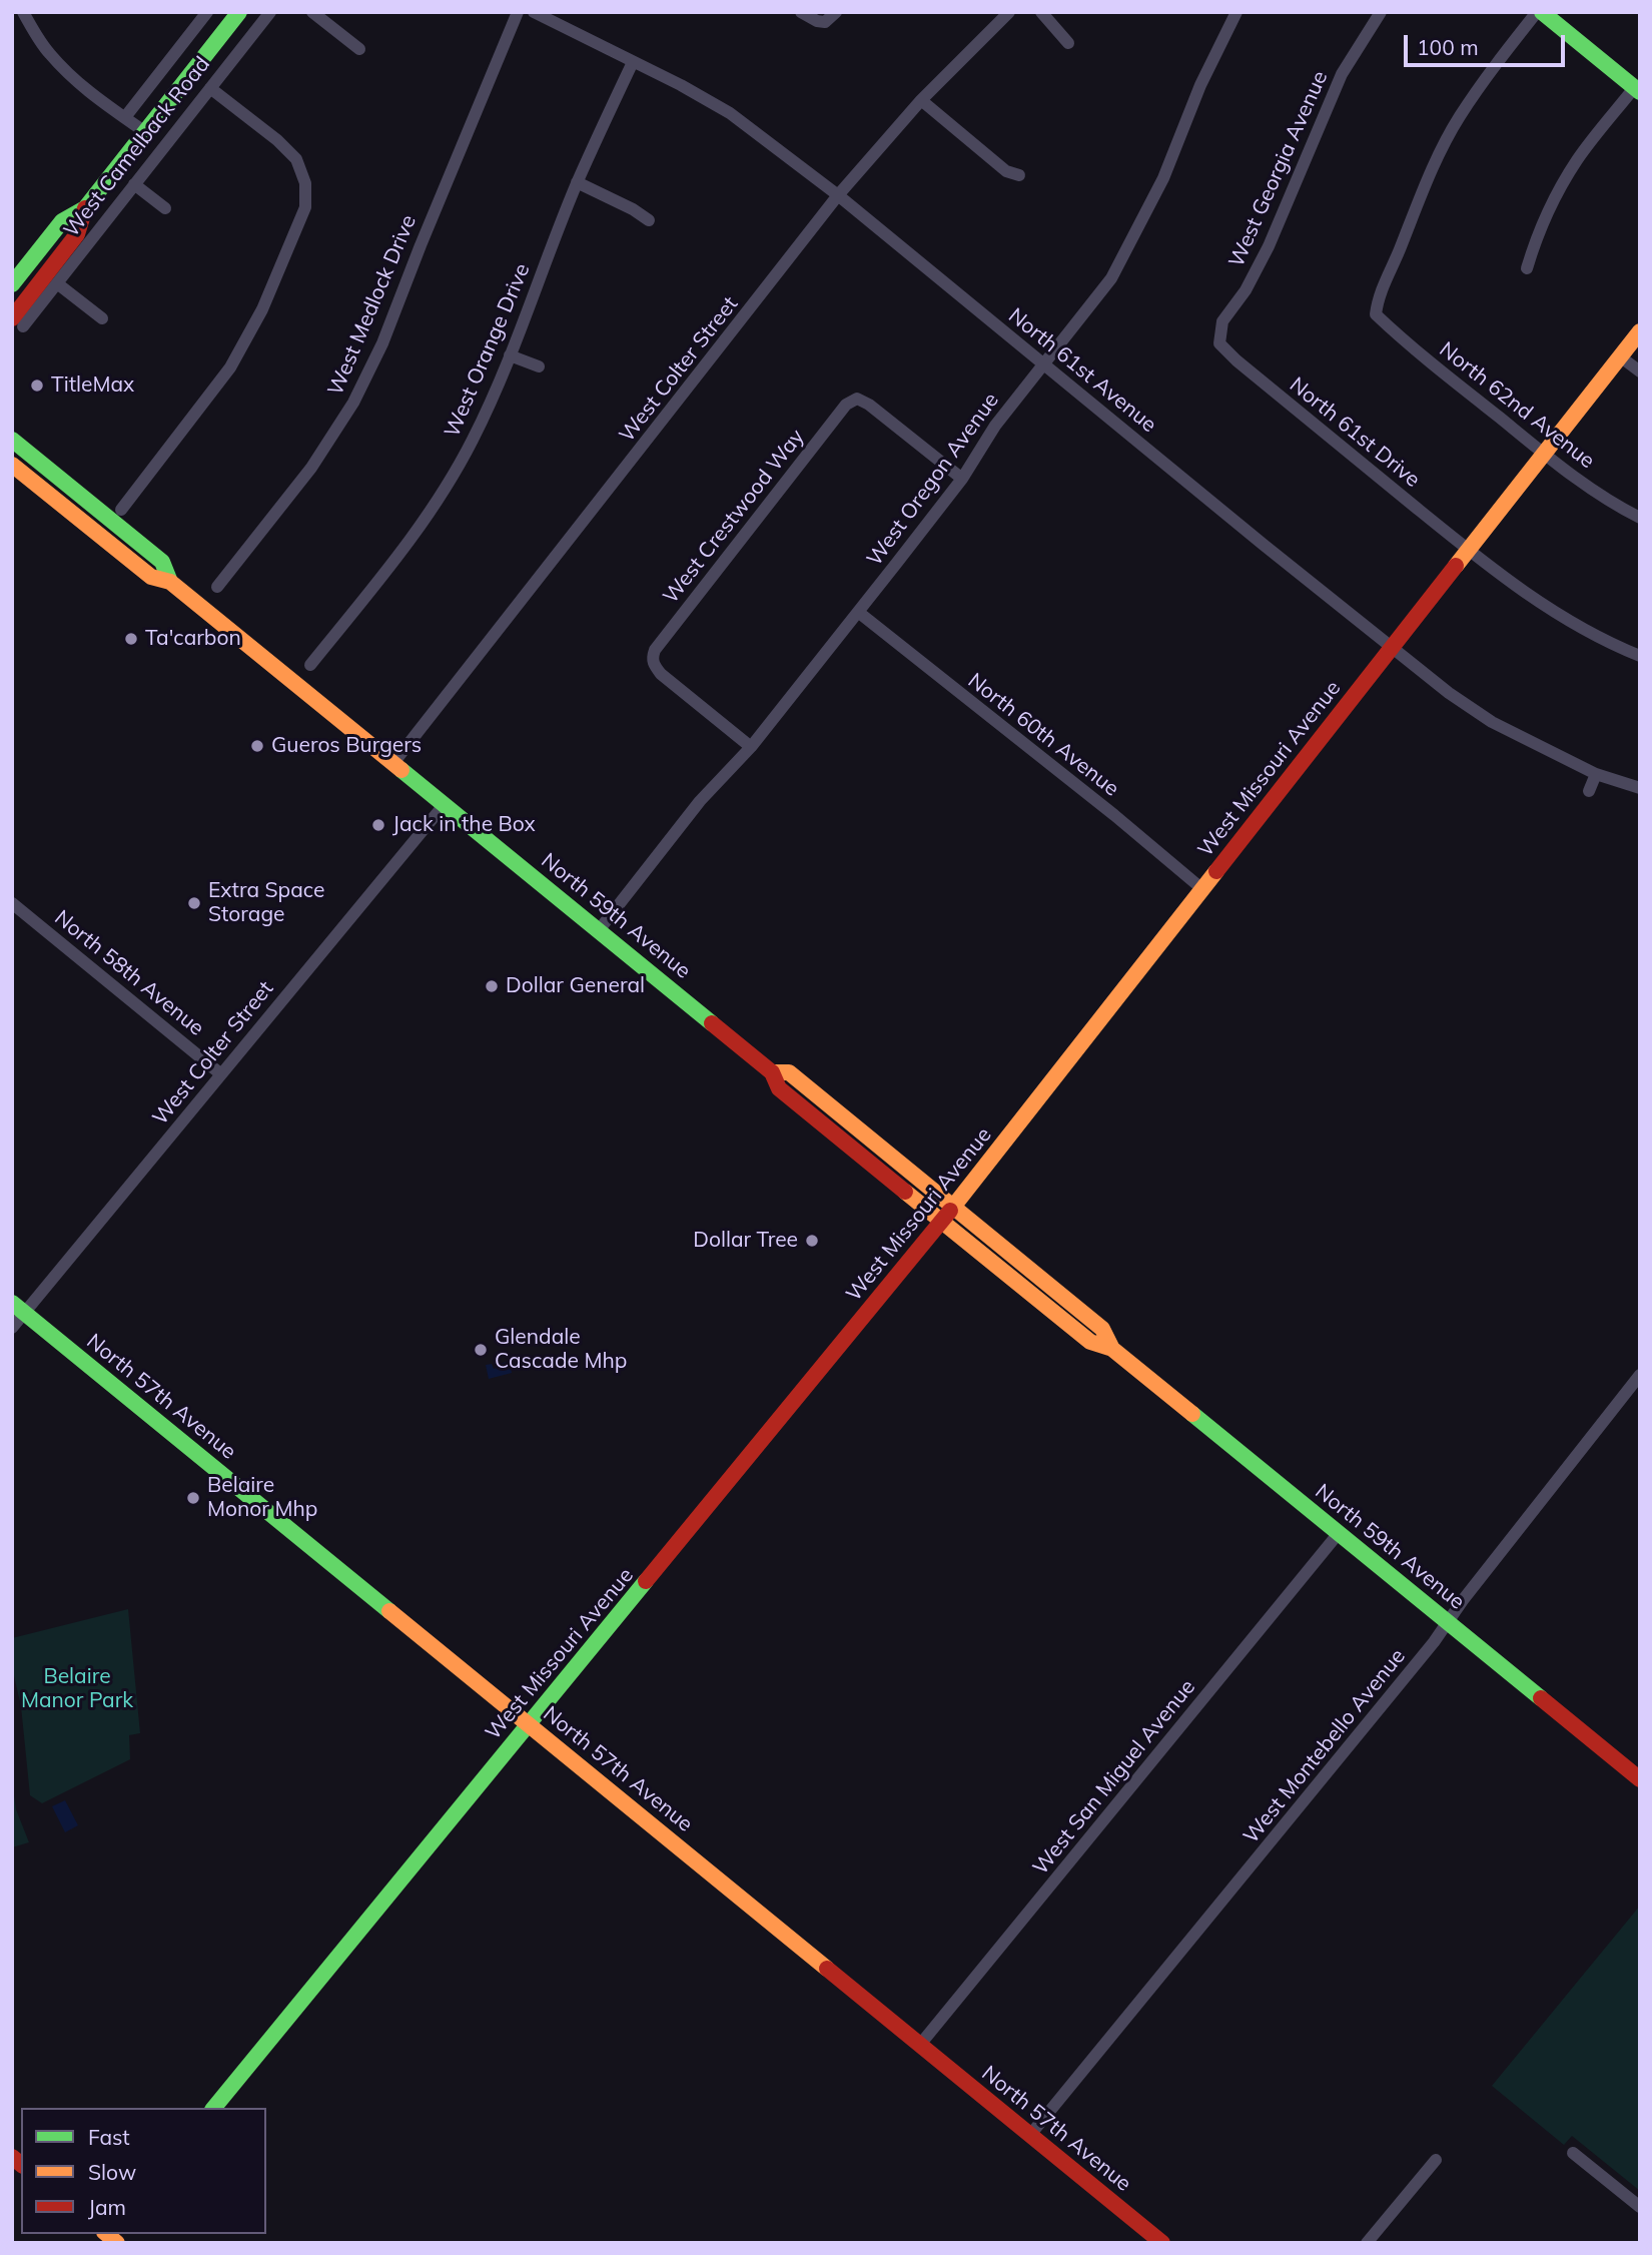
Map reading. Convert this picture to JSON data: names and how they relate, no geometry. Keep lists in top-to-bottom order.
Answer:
{
  "streets": {
    "street": [
      "West Camelback Road",
      "West Georgia Avenue",
      "West Medlock Drive",
      "West Orange Drive",
      "West Colter Street",
      "North 61st Avenue",
      "North 62nd Avenue",
      "North 61st Drive",
      "West Oregon Avenue",
      "West Crestwood Way",
      "North 60th Avenue",
      "West Missouri Avenue",
      "North 59th Avenue",
      "North 58th Avenue",
      "North 57th Avenue",
      "West Montebello Avenue",
      "West San Miguel Avenue"
    ]
  },
  "crossings": [
    ["West Georgia Avenue", "North 61st Drive"],
    ["West Orange Drive", "North 61st Avenue"],
    ["West Colter Street", "North 61st Avenue"],
    ["West Colter Street", "North 59th Avenue"],
    ["West Colter Street", "North 58th Avenue"],
    ["West Colter Street", "North 57th Avenue"],
    ["North 61st Avenue", "West Oregon Avenue"],
    ["North 61st Avenue", "West Missouri Avenue"],
    ["North 62nd Avenue", "West Missouri Avenue"],
    ["North 61st Drive", "West Missouri Avenue"],
    ["West Oregon Avenue", "West Crestwood Way"],
    ["West Oregon Avenue", "North 60th Avenue"],
    ["West Oregon Avenue", "North 59th Avenue"],
    ["North 60th Avenue", "West Missouri Avenue"],
    ["West Missouri Avenue", "North 59th Avenue"],
    ["West Missouri Avenue", "North 57th Avenue"],
    ["North 59th Avenue", "West Montebello Avenue"],
    ["North 59th Avenue", "West San Miguel Avenue"],
    ["North 57th Avenue", "West Montebello Avenue"],
    ["North 57th Avenue", "West San Miguel Avenue"]
  ],
  "parks": ["Belaire Manor Park"],
  "places": [
    "TitleMax",
    "Ta'carbon",
    "Gueros Burgers",
    "Jack in the Box",
    "Extra Space Storage",
    "Dollar General",
    "Dollar Tree",
    "Glendale Cascade Mhp",
    "Belaire Monor Mhp"
  ],
  "legend": ["Fast", "Slow", "Jam"],
  "scale_bar": "100 m"
}
